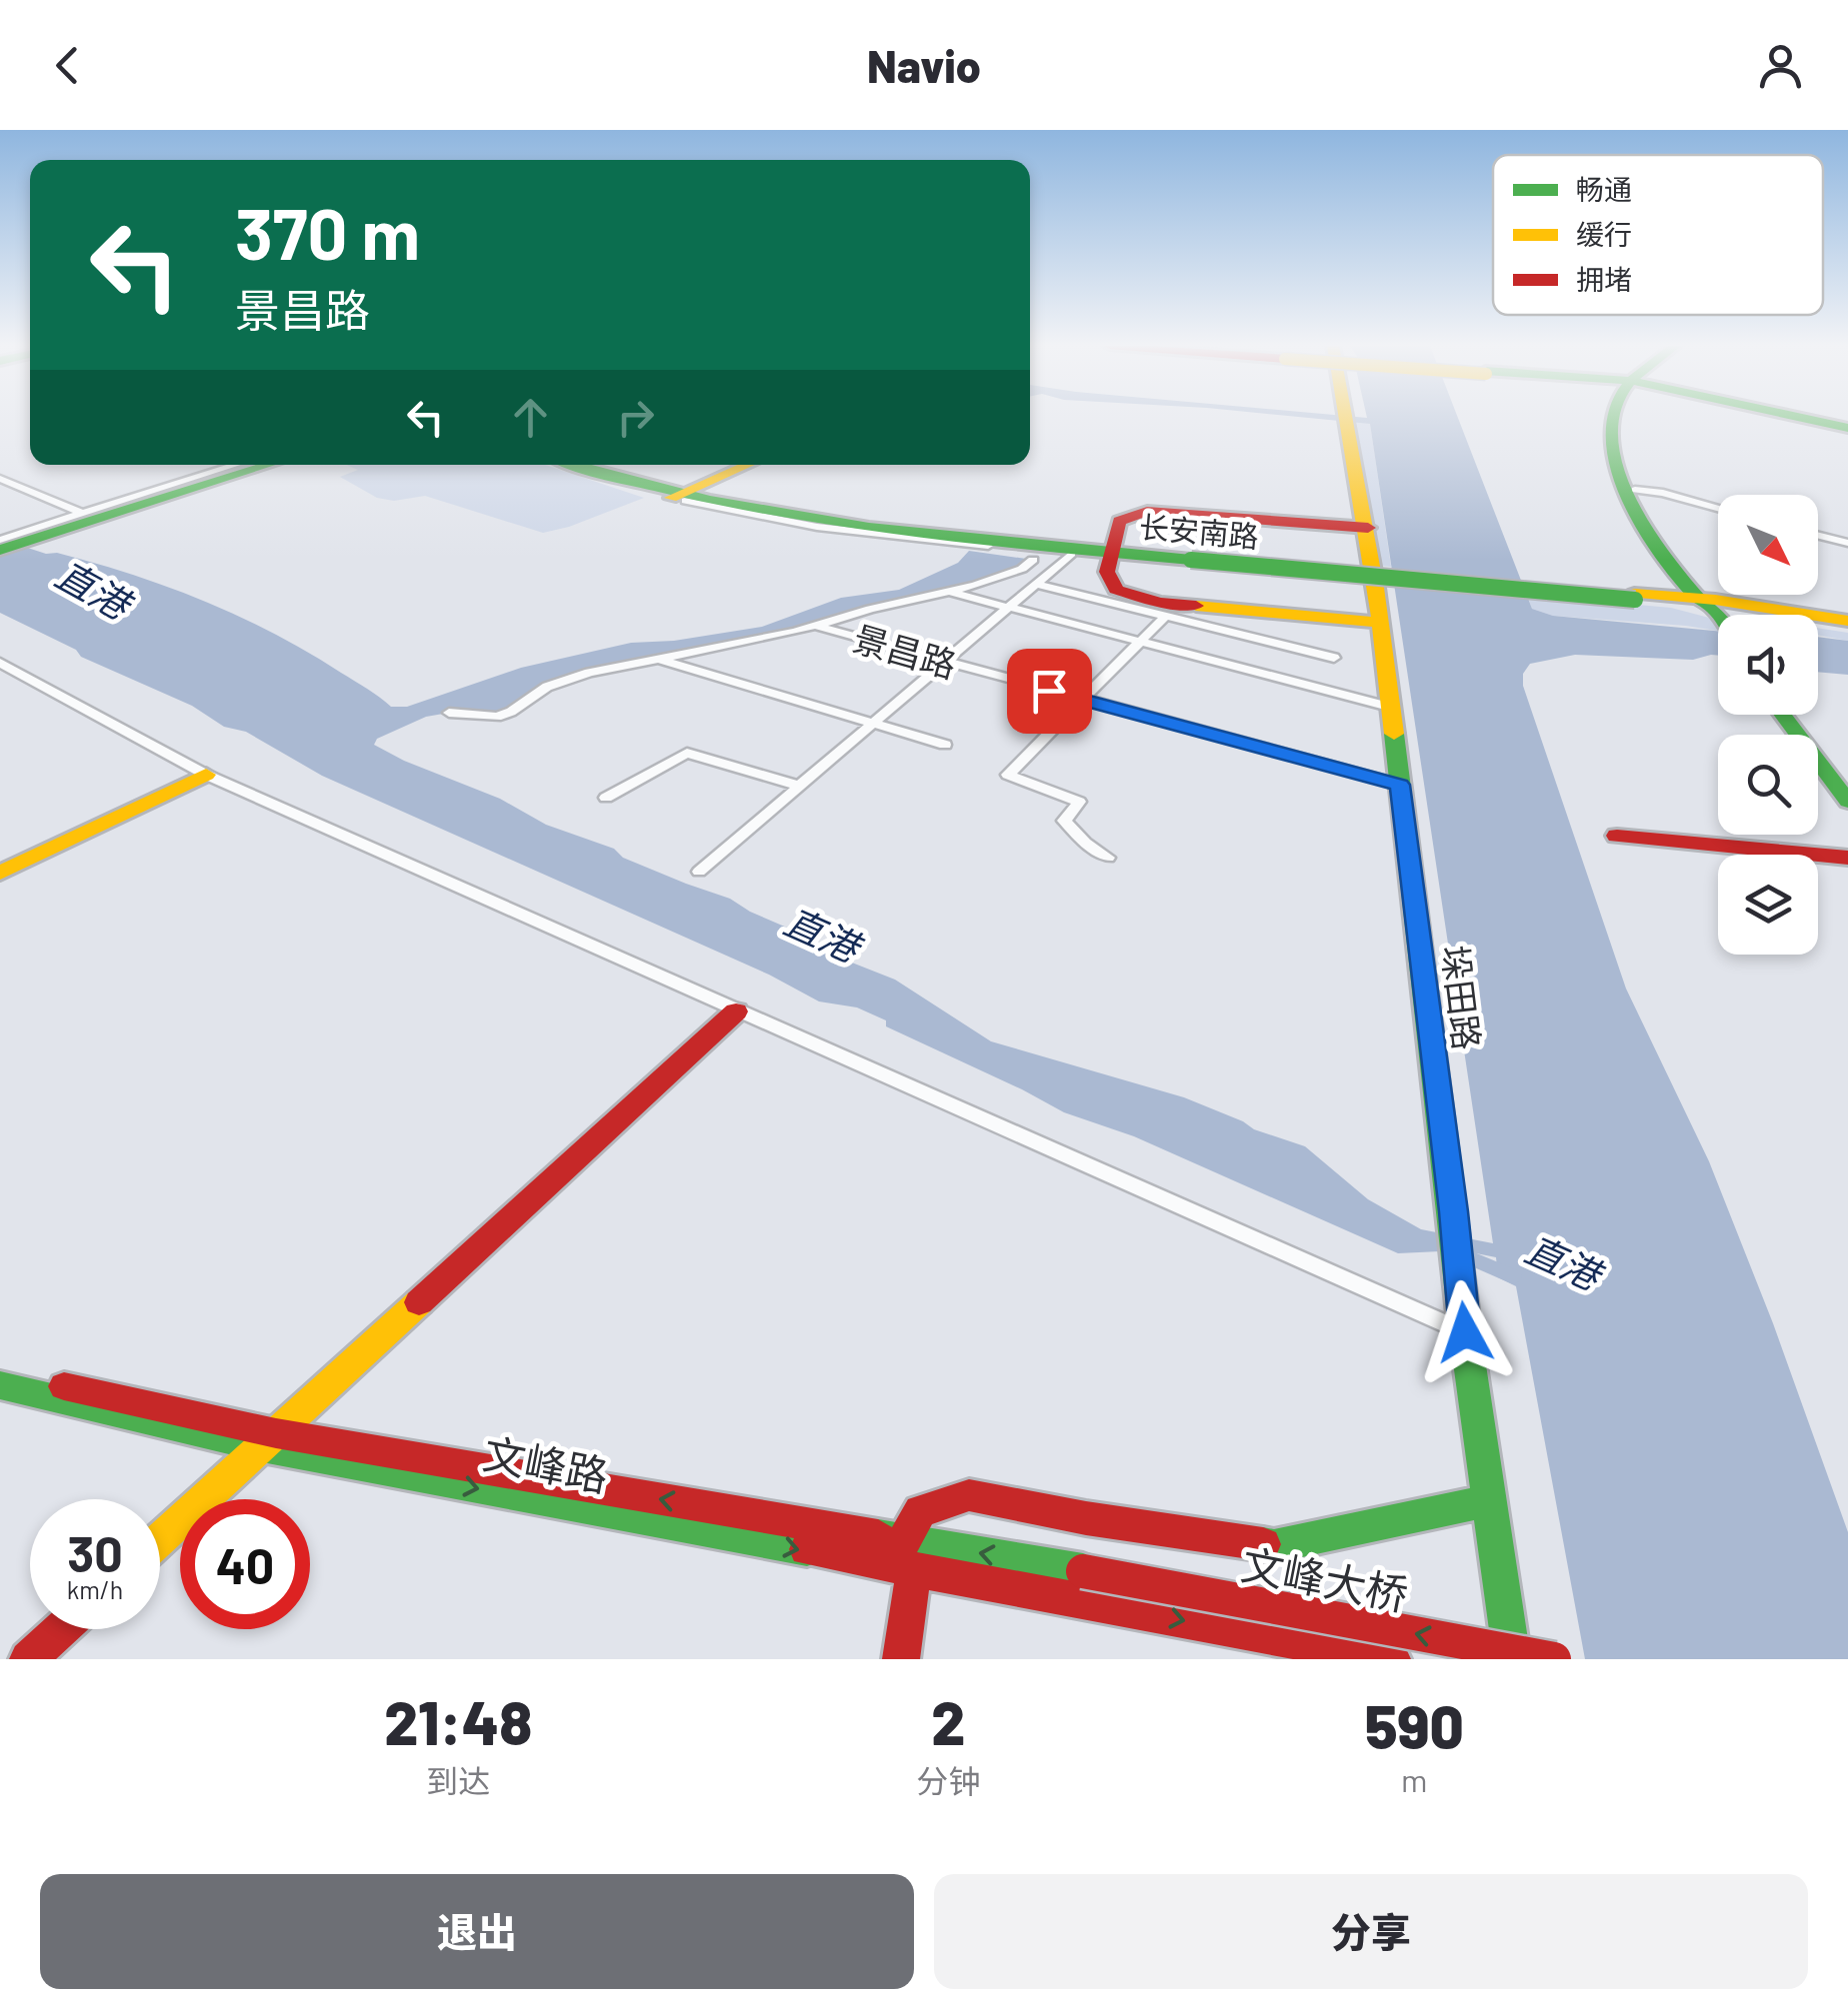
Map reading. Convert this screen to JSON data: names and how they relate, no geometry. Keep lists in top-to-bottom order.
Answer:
{
  "streets": {
    "main road": [
      "长安南路",
      "垛田路",
      "文峰路",
      "文峰大桥"
    ],
    "street": ["景昌路"]
  },
  "crossings": [
    ["景昌路", "垛田路"],
    ["文峰路", "文峰大桥"]
  ],
  "water": ["直港"],
  "legend": ["畅通", "缓行", "拥堵"],
  "north": "bottom right",
  "page": {
    "header": "Navio",
    "turn": ["370 m", "景昌路"],
    "speed": "30 km/h",
    "limit": "40",
    "eta": [
      "21:48",
      "到达",
      "2",
      "分钟",
      "590",
      "m"
    ],
    "buttons": ["退出", "分享"]
  }
}
